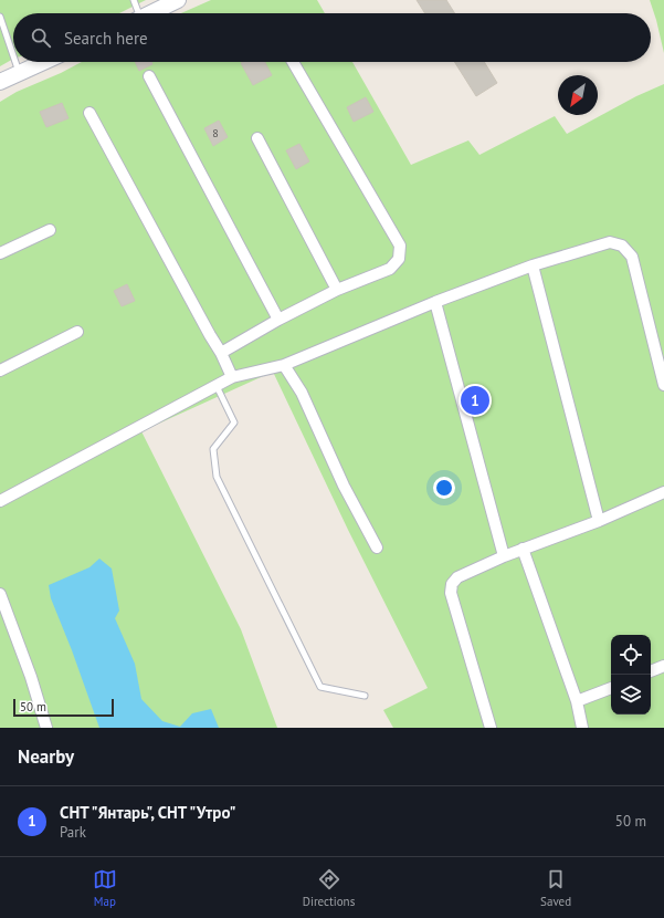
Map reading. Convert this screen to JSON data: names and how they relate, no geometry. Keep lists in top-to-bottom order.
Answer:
{
  "house_numbers": ["8"],
  "scale_bar": "50 m",
  "north": "bottom left",
  "page": {
    "search": "Search here",
    "pins": "1",
    "scale": "50 m",
    "heading": "Nearby",
    "list": [
      {
        "mark": "1",
        "name": "СНТ \"Янтарь\", СНТ \"Утро\"",
        "note": "Park",
        "value": "50 m"
      }
    ],
    "nav": ["Map", "Directions", "Saved"]
  }
}
